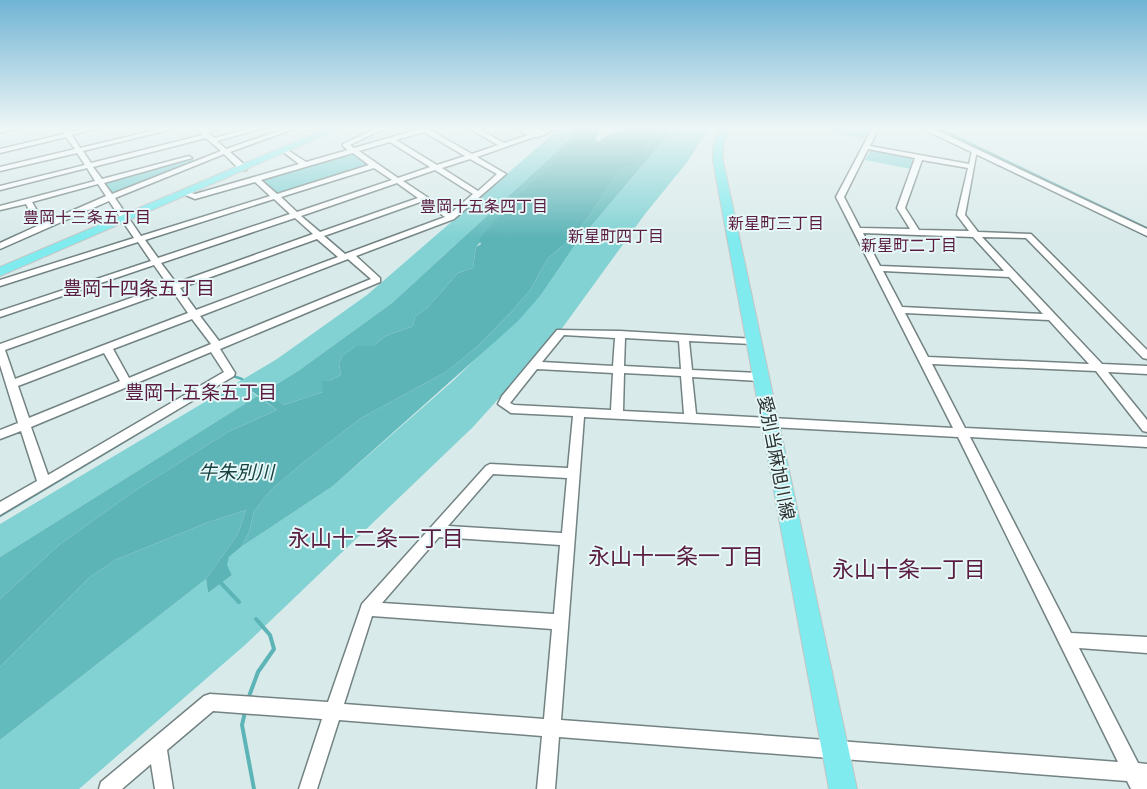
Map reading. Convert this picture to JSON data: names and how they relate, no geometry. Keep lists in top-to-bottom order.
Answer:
{
  "streets": {
    "main road": ["愛別当麻旭川線"]
  },
  "districts": [
    "豊岡十五条四丁目",
    "豊岡十三条五丁目",
    "新星町三丁目",
    "新星町四丁目",
    "新星町二丁目",
    "豊岡十四条五丁目",
    "豊岡十五条五丁目",
    "永山十二条一丁目",
    "永山十一条一丁目",
    "永山十条一丁目"
  ],
  "water": ["牛朱別川"]
}
